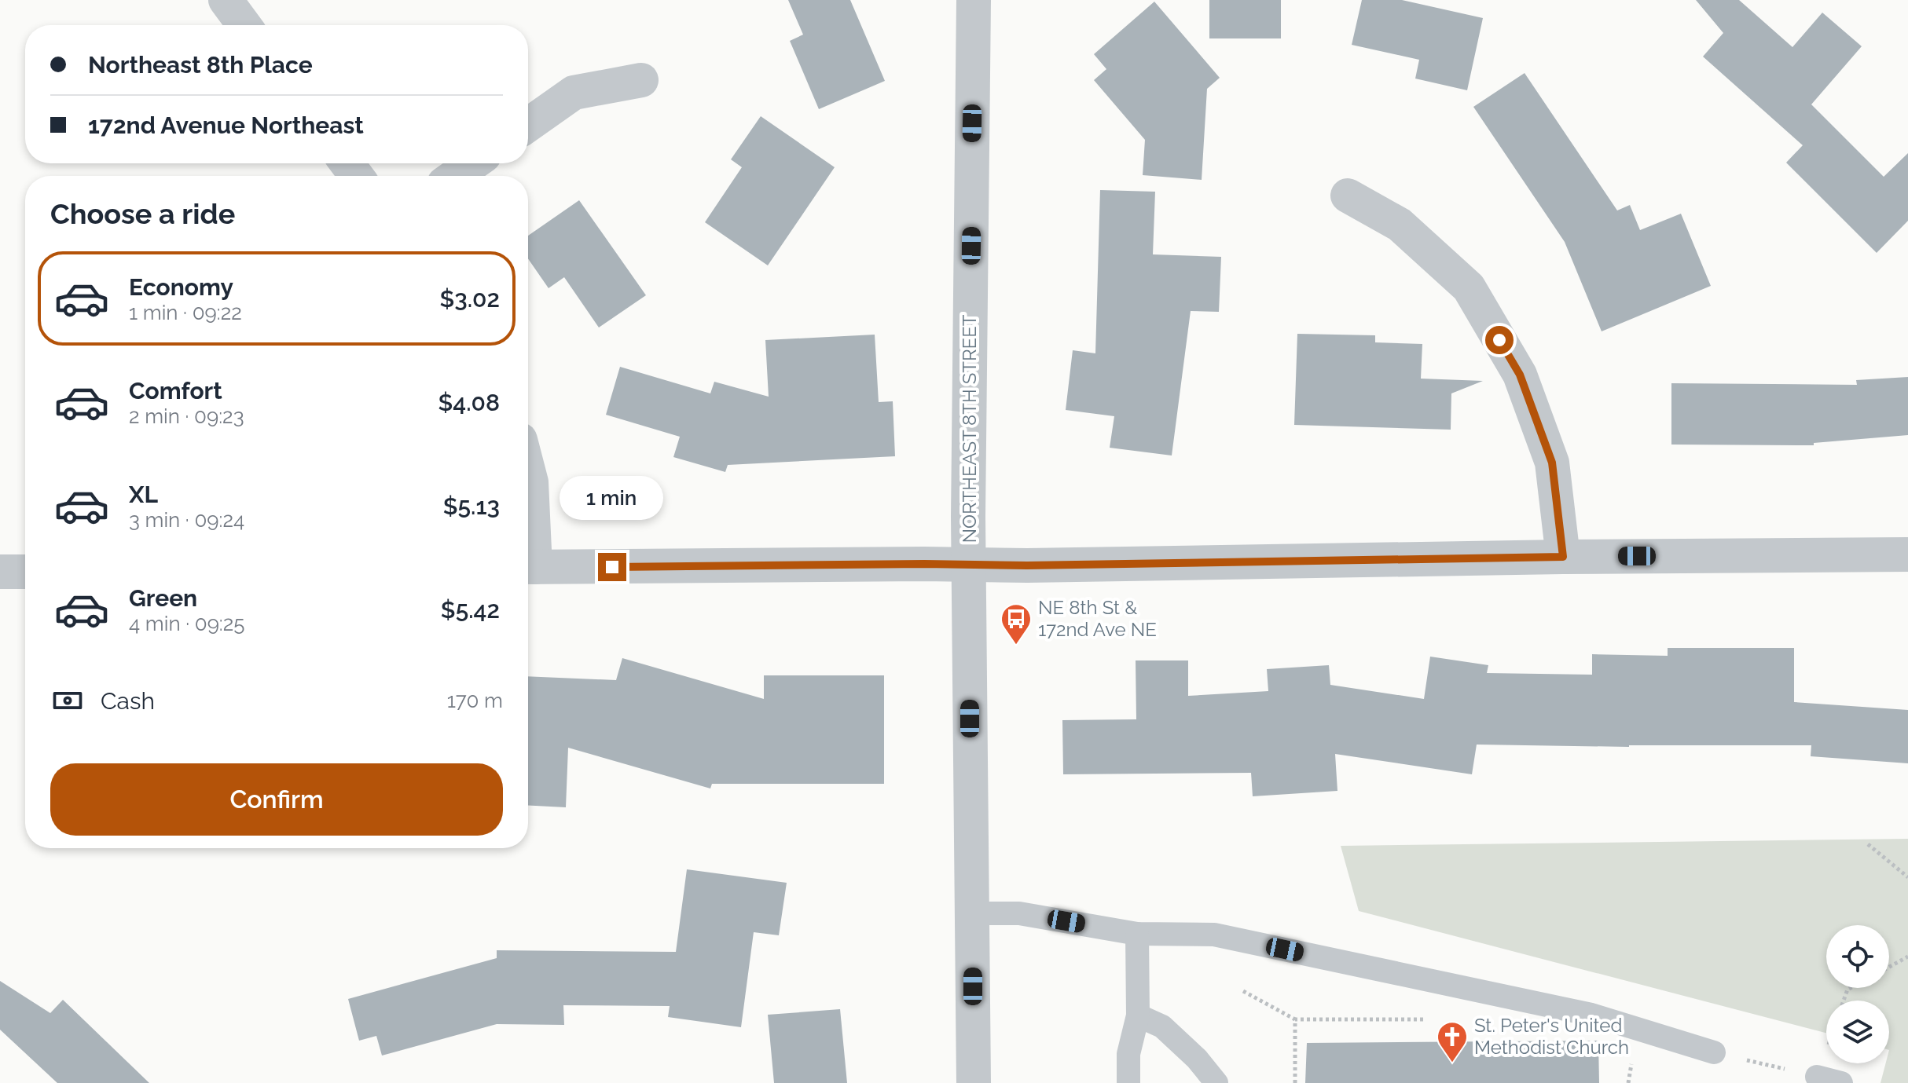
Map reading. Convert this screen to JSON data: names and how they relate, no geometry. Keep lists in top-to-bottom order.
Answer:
{
  "streets": {
    "street": ["NORTHEAST 8TH STREET"]
  },
  "places": {
    "bus stop": ["NE 8th St & 172nd Ave NE"],
    "church": ["St. Peter's United Methodist Church"]
  },
  "page": {
    "banner": ["Northeast 8th Place", "172nd Avenue Northeast"],
    "heading": "Choose a ride",
    "list": [
      {
        "name": "Economy",
        "note": "1 min · 09:22",
        "value": "$3.02"
      },
      {
        "name": "Comfort",
        "note": "2 min · 09:23",
        "value": "$4.08"
      },
      {
        "name": "XL",
        "note": "3 min · 09:24",
        "value": "$5.13"
      },
      {
        "name": "Green",
        "note": "4 min · 09:25",
        "value": "$5.42"
      }
    ],
    "bubble": "1 min",
    "pay": ["Cash", "170 m"],
    "buttons": "Confirm"
  }
}
